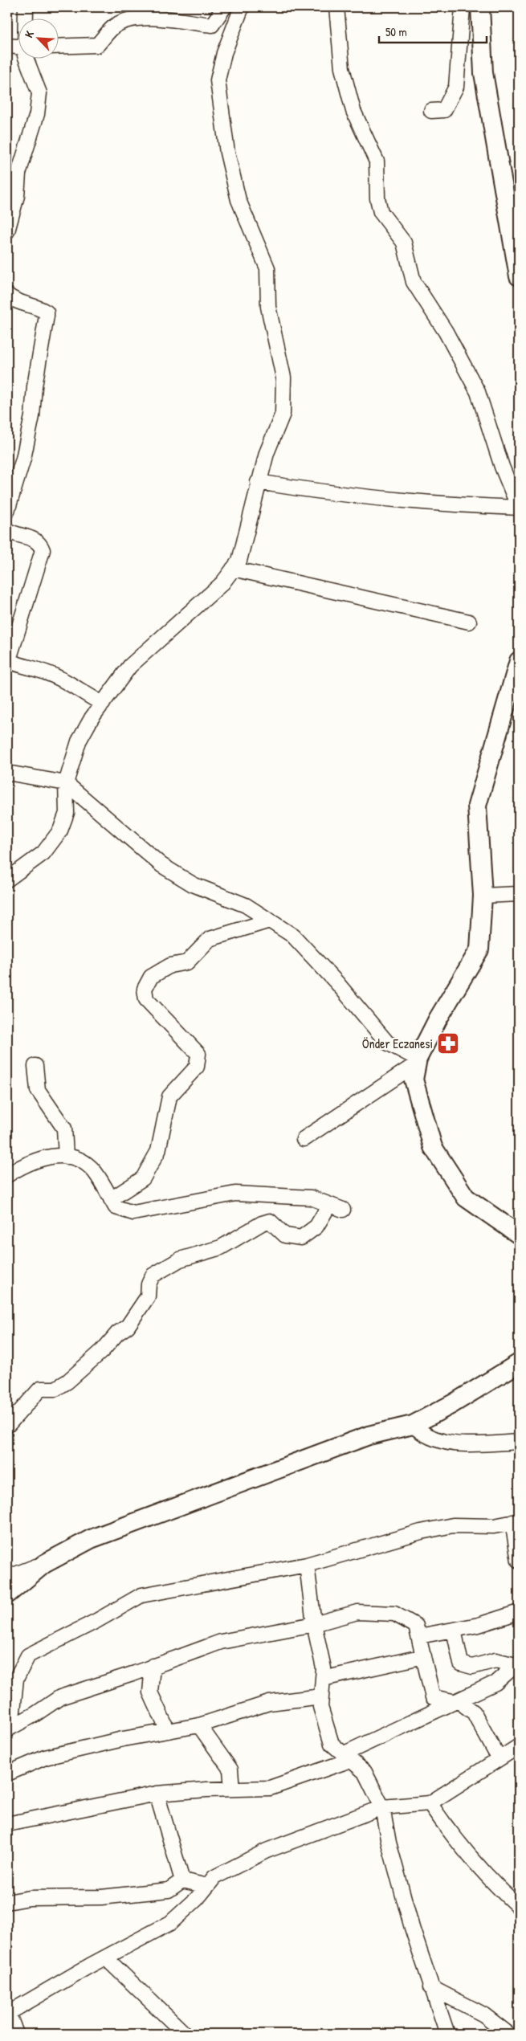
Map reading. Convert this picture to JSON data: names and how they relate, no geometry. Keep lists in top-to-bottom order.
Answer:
{
  "places": {
    "pharmacy": ["Önder Eczanesi"]
  },
  "scale_bar": "50 m",
  "north": "top left"
}
